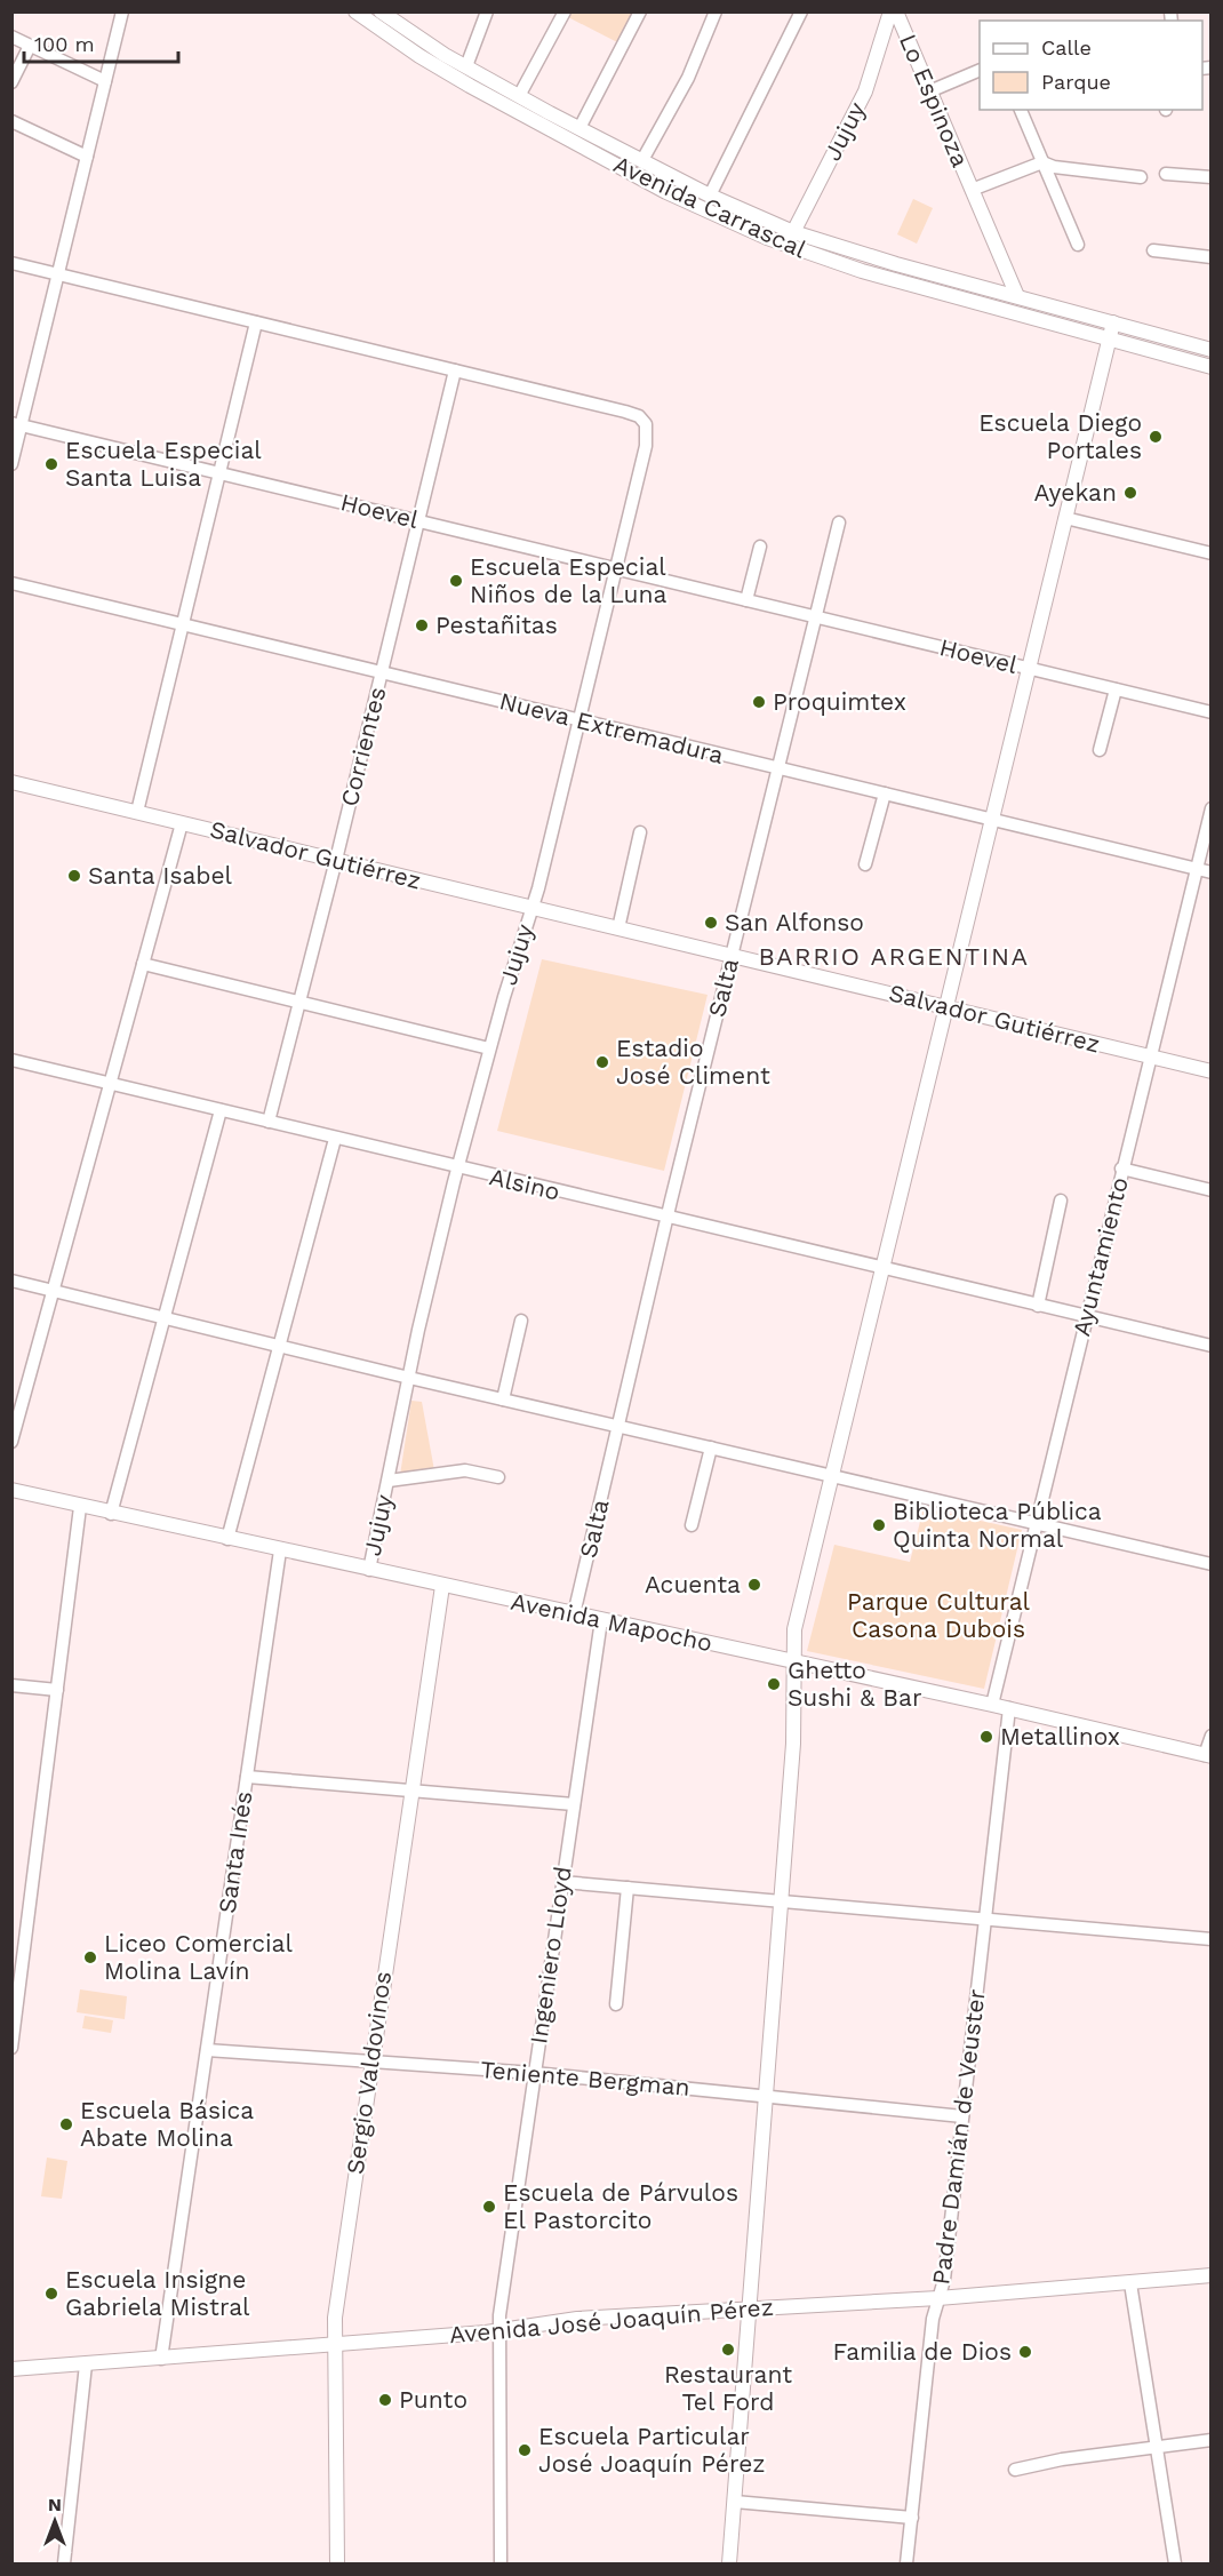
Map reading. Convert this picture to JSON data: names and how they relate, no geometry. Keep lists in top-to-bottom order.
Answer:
{
  "streets": {
    "main road": [
      "Lo Espinoza",
      "Jujuy",
      "Avenida Carrascal",
      "Salvador Gutiérrez",
      "Avenida Mapocho",
      "Sergio Valdovinos",
      "Avenida José Joaquín Pérez"
    ],
    "street": [
      "Hoevel",
      "Nueva Extremadura",
      "Corrientes",
      "Salta",
      "Alsino",
      "Ayuntamiento",
      "Santa Inés",
      "Ingeniero Lloyd",
      "Teniente Bergman",
      "Padre Damián de Veuster"
    ]
  },
  "crossings": [
    ["Lo Espinoza", "Avenida Carrascal"],
    ["Jujuy", "Avenida Carrascal"],
    ["Jujuy", "Hoevel"],
    ["Jujuy", "Nueva Extremadura"],
    ["Jujuy", "Corrientes"],
    ["Jujuy", "Salvador Gutiérrez"],
    ["Jujuy", "Alsino"],
    ["Jujuy", "Avenida Mapocho"],
    ["Hoevel", "Corrientes"],
    ["Hoevel", "Salta"],
    ["Nueva Extremadura", "Corrientes"],
    ["Nueva Extremadura", "Salta"],
    ["Nueva Extremadura", "Ayuntamiento"],
    ["Corrientes", "Salvador Gutiérrez"],
    ["Corrientes", "Alsino"],
    ["Salvador Gutiérrez", "Salta"],
    ["Salvador Gutiérrez", "Ayuntamiento"],
    ["Salta", "Alsino"],
    ["Salta", "Avenida Mapocho"],
    ["Alsino", "Ayuntamiento"],
    ["Ayuntamiento", "Avenida Mapocho"],
    ["Avenida Mapocho", "Santa Inés"],
    ["Avenida Mapocho", "Ingeniero Lloyd"],
    ["Avenida Mapocho", "Sergio Valdovinos"],
    ["Avenida Mapocho", "Padre Damián de Veuster"],
    ["Santa Inés", "Teniente Bergman"],
    ["Santa Inés", "Avenida José Joaquín Pérez"],
    ["Ingeniero Lloyd", "Teniente Bergman"],
    ["Ingeniero Lloyd", "Avenida José Joaquín Pérez"],
    ["Sergio Valdovinos", "Teniente Bergman"],
    ["Sergio Valdovinos", "Avenida José Joaquín Pérez"],
    ["Teniente Bergman", "Padre Damián de Veuster"],
    ["Padre Damián de Veuster", "Avenida José Joaquín Pérez"]
  ],
  "districts": ["BARRIO ARGENTINA"],
  "parks": ["Parque Cultural Casona Dubois"],
  "places": [
    "Escuela Diego Portales",
    "Escuela Especial Santa Luisa",
    "Ayekan",
    "Escuela Especial Niños de la Luna",
    "Pestañitas",
    "Proquimtex",
    "Santa Isabel",
    "San Alfonso",
    "Estadio José Climent",
    "Biblioteca Pública Quinta Normal",
    "Acuenta",
    "Ghetto Sushi & Bar",
    "Metallinox",
    "Liceo Comercial Molina Lavín",
    "Escuela Básica Abate Molina",
    "Escuela de Párvulos El Pastorcito",
    "Escuela Insigne Gabriela Mistral",
    "Restaurant Tel Ford",
    "Familia de Dios",
    "Punto",
    "Escuela Particular José Joaquín Pérez"
  ],
  "legend": ["Calle", "Parque"],
  "scale_bar": "100 m",
  "north": "top"
}
